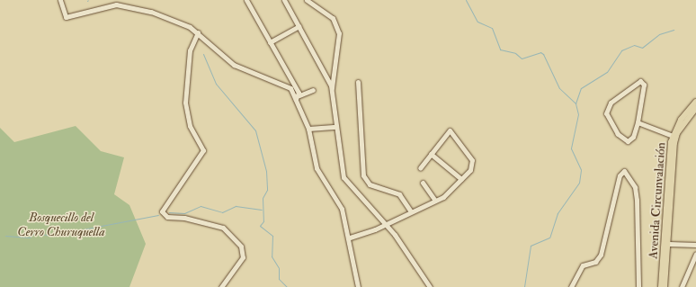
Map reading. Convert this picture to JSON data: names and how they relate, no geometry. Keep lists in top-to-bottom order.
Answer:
{
  "streets": {
    "main road": ["Avenida Circunvalación"]
  },
  "parks": ["Bosquecillo del Cerro Churuquella"]
}
